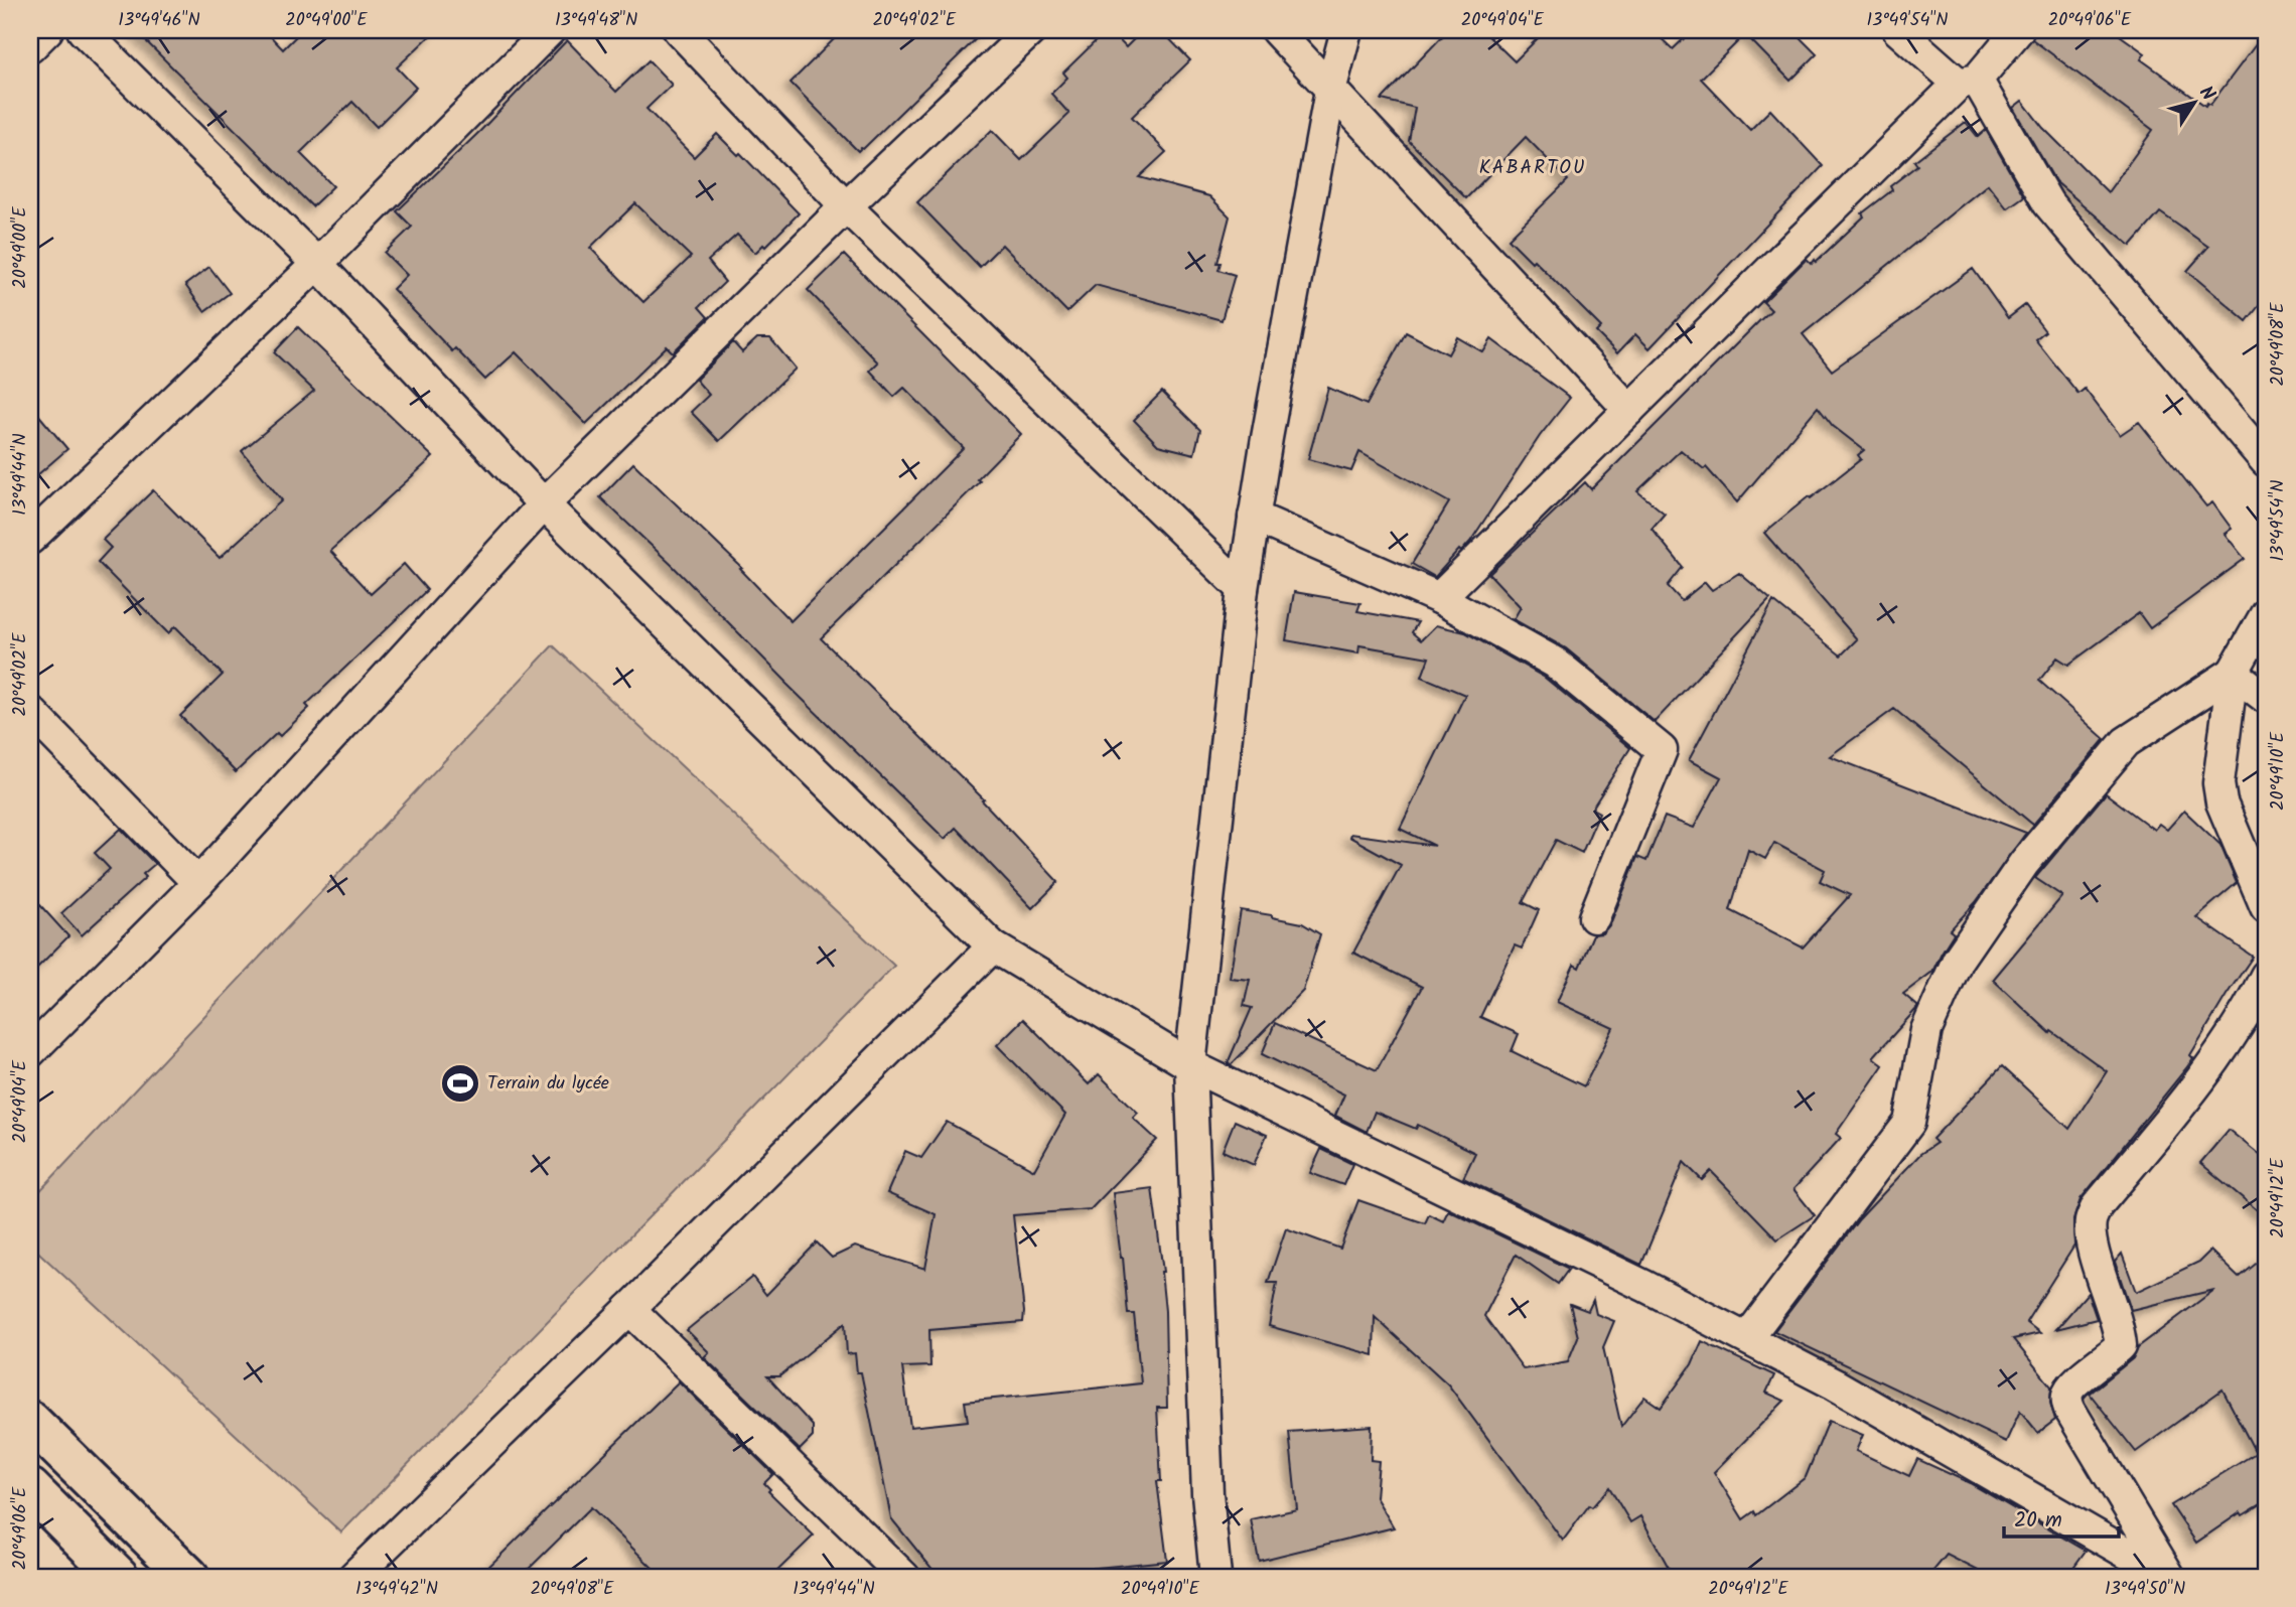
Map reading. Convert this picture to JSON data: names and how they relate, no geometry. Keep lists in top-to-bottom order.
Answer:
{
  "districts": ["KABARTOU"],
  "places": {
    "sports": ["Terrain du lycée"]
  },
  "scale_bar": "20 m",
  "north": "top right",
  "coordinates": [
    "13°49'46\"N",
    "20°49'00\"E",
    "13°49'48\"N",
    "20°49'02\"E",
    "20°49'04\"E",
    "13°49'54\"N",
    "20°49'06\"E",
    "20°49'08\"E",
    "13°49'44\"N",
    "20°49'10\"E",
    "20°49'12\"E",
    "13°49'42\"N",
    "13°49'50\"N"
  ]
}
